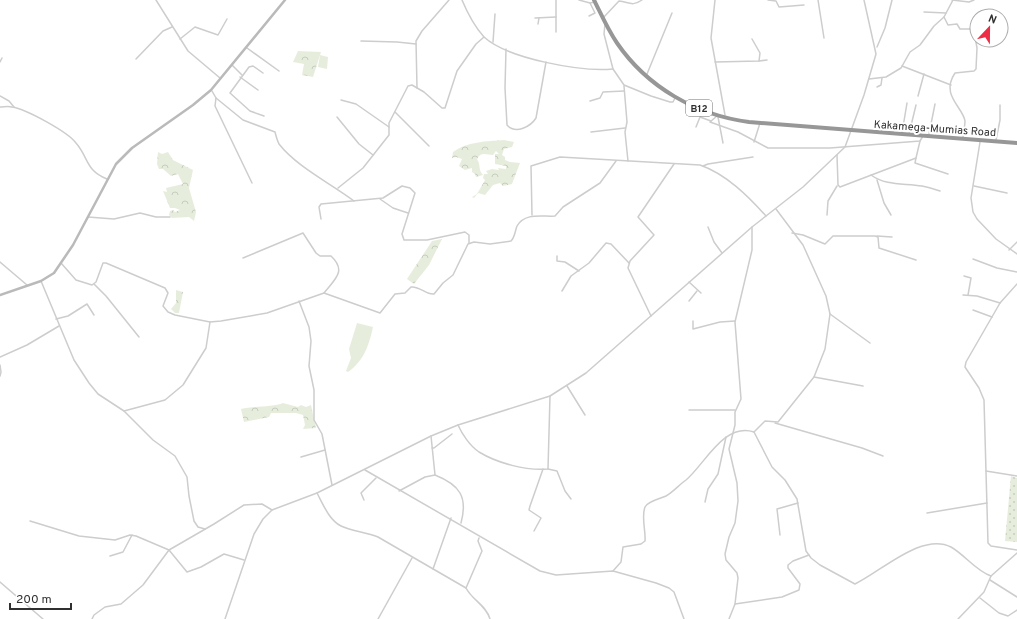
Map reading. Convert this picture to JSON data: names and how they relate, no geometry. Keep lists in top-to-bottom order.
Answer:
{
  "streets": {
    "highway": ["B12", "Kakamega-Mumias Road"]
  },
  "crossings": [
    ["B12", "Kakamega-Mumias Road"]
  ],
  "scale_bar": "200 m",
  "north": "top"
}
